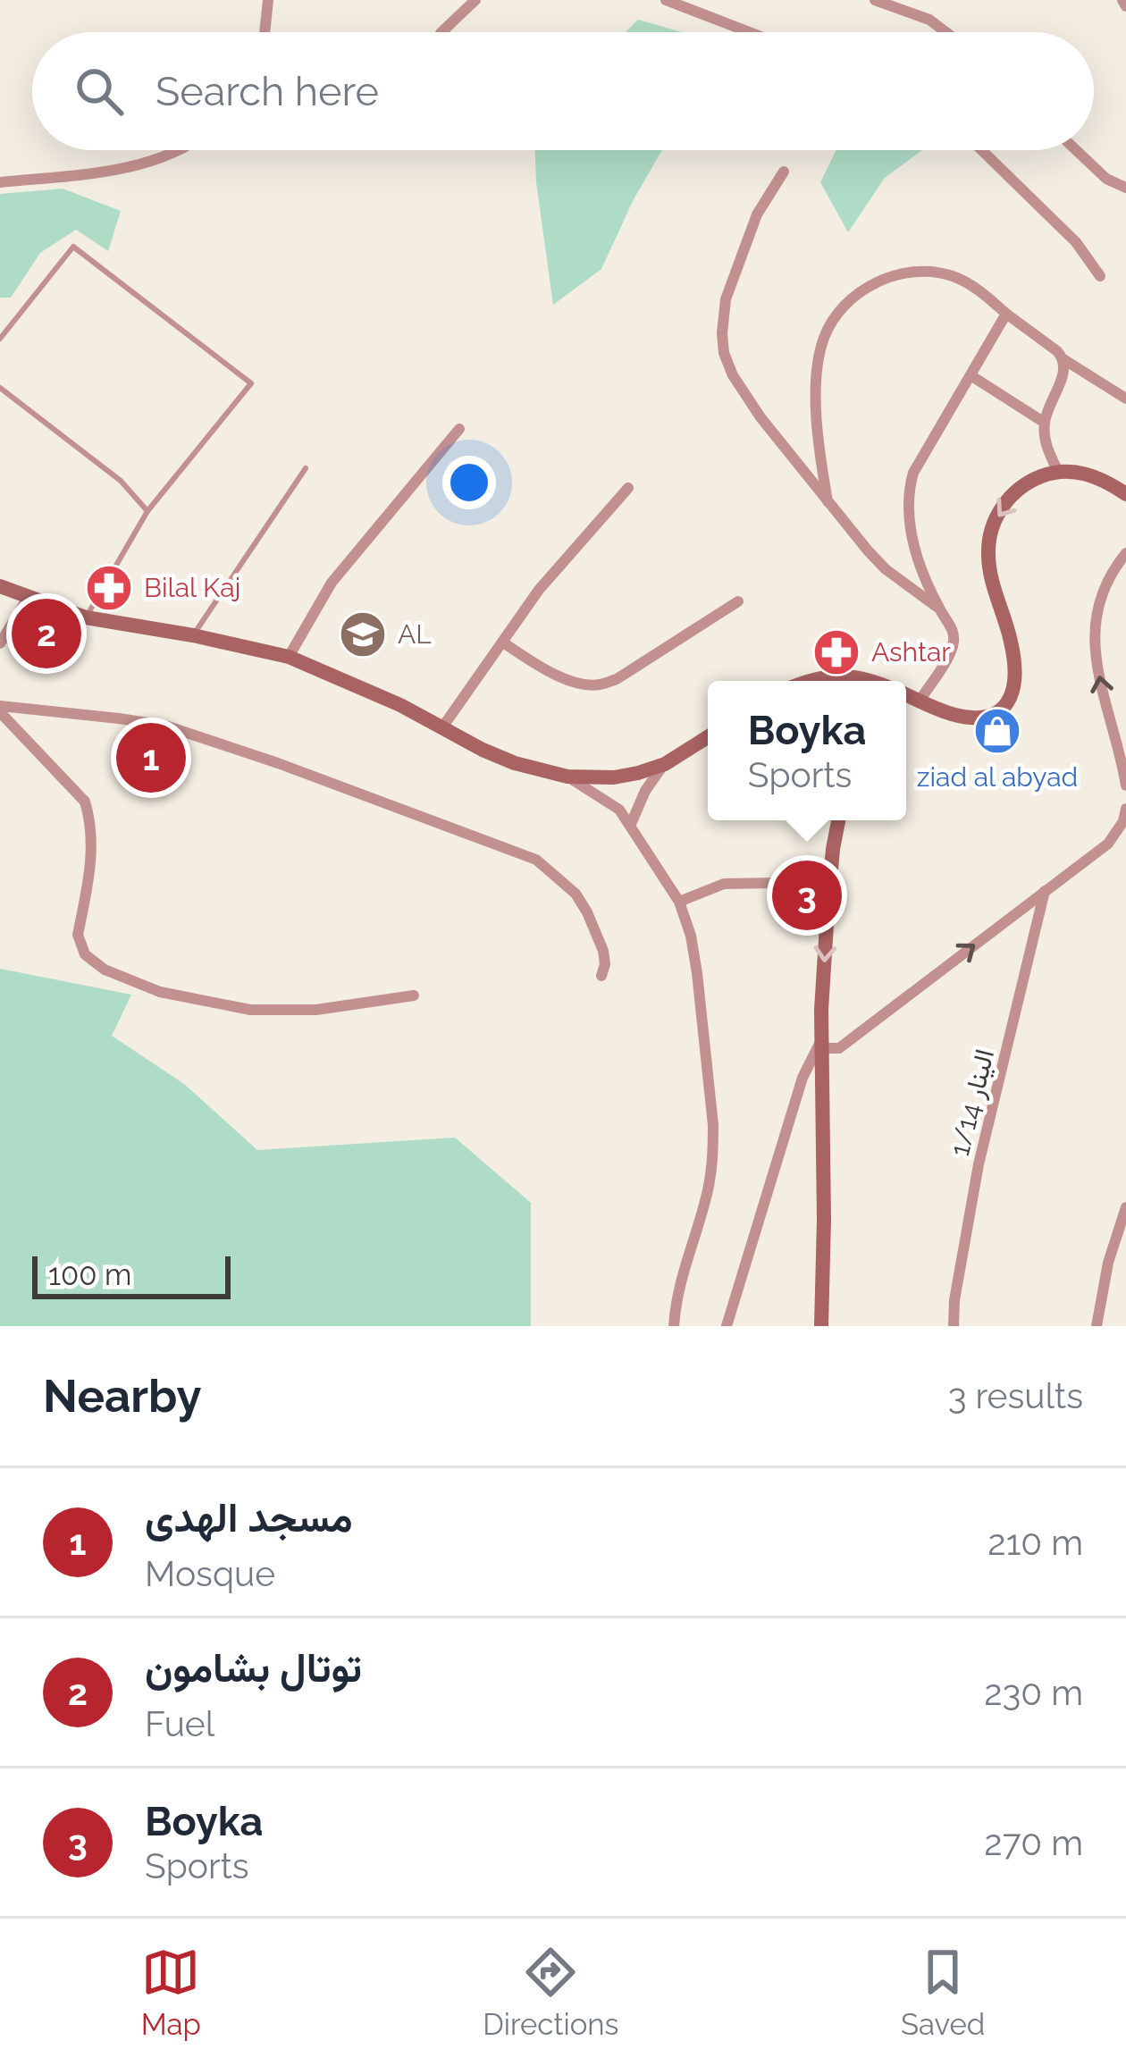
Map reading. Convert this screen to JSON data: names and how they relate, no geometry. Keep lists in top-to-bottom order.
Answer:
{
  "streets": {
    "street": ["الينار 1/14"]
  },
  "places": {
    "pharmacy": ["Bilal Kaj", "Ashtar"],
    "school or university": ["AL"],
    "shop": ["ziad al abyad"]
  },
  "scale_bar": "100 m",
  "page": {
    "search": "Search here",
    "pins": ["2", "1", "3"],
    "popup": ["Boyka", "Sports"],
    "scale": "100 m",
    "heading": ["Nearby", "3 results"],
    "list": [
      {
        "mark": "1",
        "name": "مسجد الهدى",
        "note": "Mosque",
        "value": "210 m"
      },
      {
        "mark": "2",
        "name": "توتال بشامون",
        "note": "Fuel",
        "value": "230 m"
      },
      {
        "mark": "3",
        "name": "Boyka",
        "note": "Sports",
        "value": "270 m"
      }
    ],
    "nav": ["Map", "Directions", "Saved"]
  }
}
